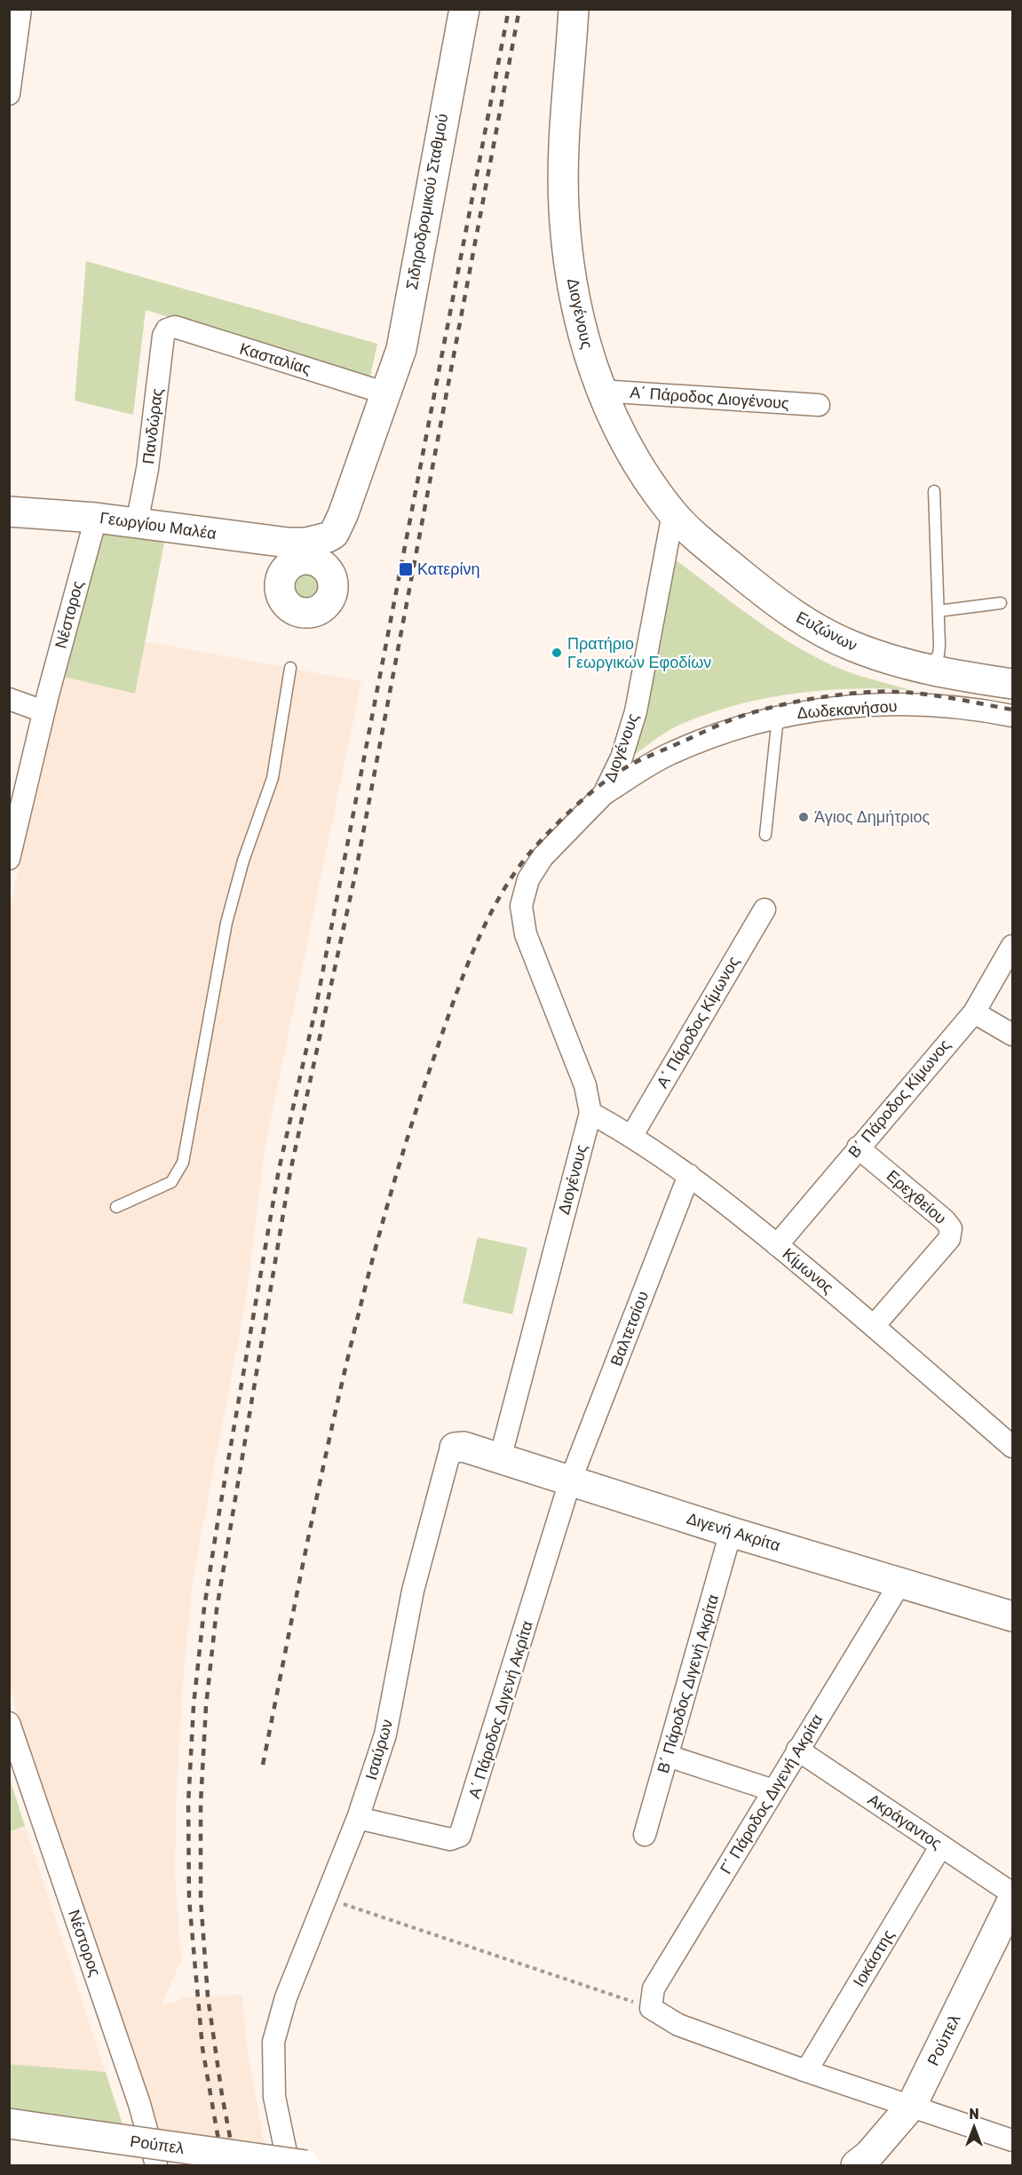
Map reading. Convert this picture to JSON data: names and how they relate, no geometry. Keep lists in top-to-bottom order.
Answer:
{
  "streets": {
    "street": [
      "Σιδηροδρομικού Σταθμού",
      "Διογένους",
      "Κασταλίας",
      "Α΄ Πάροδος Διογένους",
      "Πανδώρας",
      "Γεωργίου Μαλέα",
      "Νέστορος",
      "Ευζώνων",
      "Δωδεκανήσου",
      "Α΄ Πάροδος Κίμωνος",
      "Β΄ Πάροδος Κίμωνος",
      "Ερεχθείου",
      "Κίμωνος",
      "Βαλτετσίου",
      "Διγενή Ακρίτα",
      "Β΄ Πάροδος Διγενή Ακρίτα",
      "Α΄ Πάροδος Διγενή Ακρίτα",
      "Ισαύρων",
      "Γ΄ Πάροδος Διγενή Ακρίτα",
      "Ακράγαντος",
      "Ιοκάστης",
      "Ρούπελ"
    ]
  },
  "crossings": [
    ["Σιδηροδρομικού Σταθμού", "Κασταλίας"],
    ["Σιδηροδρομικού Σταθμού", "Γεωργίου Μαλέα"],
    ["Διογένους", "Α΄ Πάροδος Διογένους"],
    ["Διογένους", "Ευζώνων"],
    ["Διογένους", "Δωδεκανήσου"],
    ["Διογένους", "Κίμωνος"],
    ["Διογένους", "Διγενή Ακρίτα"],
    ["Κασταλίας", "Πανδώρας"],
    ["Πανδώρας", "Γεωργίου Μαλέα"],
    ["Γεωργίου Μαλέα", "Νέστορος"],
    ["Α΄ Πάροδος Κίμωνος", "Κίμωνος"],
    ["Β΄ Πάροδος Κίμωνος", "Ερεχθείου"],
    ["Β΄ Πάροδος Κίμωνος", "Κίμωνος"],
    ["Ερεχθείου", "Κίμωνος"],
    ["Κίμωνος", "Βαλτετσίου"],
    ["Βαλτετσίου", "Διγενή Ακρίτα"],
    ["Βαλτετσίου", "Α΄ Πάροδος Διγενή Ακρίτα"],
    ["Διγενή Ακρίτα", "Β΄ Πάροδος Διγενή Ακρίτα"],
    ["Διγενή Ακρίτα", "Α΄ Πάροδος Διγενή Ακρίτα"],
    ["Διγενή Ακρίτα", "Ισαύρων"],
    ["Διγενή Ακρίτα", "Γ΄ Πάροδος Διγενή Ακρίτα"],
    ["Α΄ Πάροδος Διγενή Ακρίτα", "Ισαύρων"],
    ["Γ΄ Πάροδος Διγενή Ακρίτα", "Ακράγαντος"],
    ["Ακράγαντος", "Ιοκάστης"]
  ],
  "places": {
    "transit": ["Κατερίνη"],
    "other": ["Πρατήριο Γεωργικών Εφοδίων", "Άγιος Δημήτριος"]
  },
  "north": "top"
}
